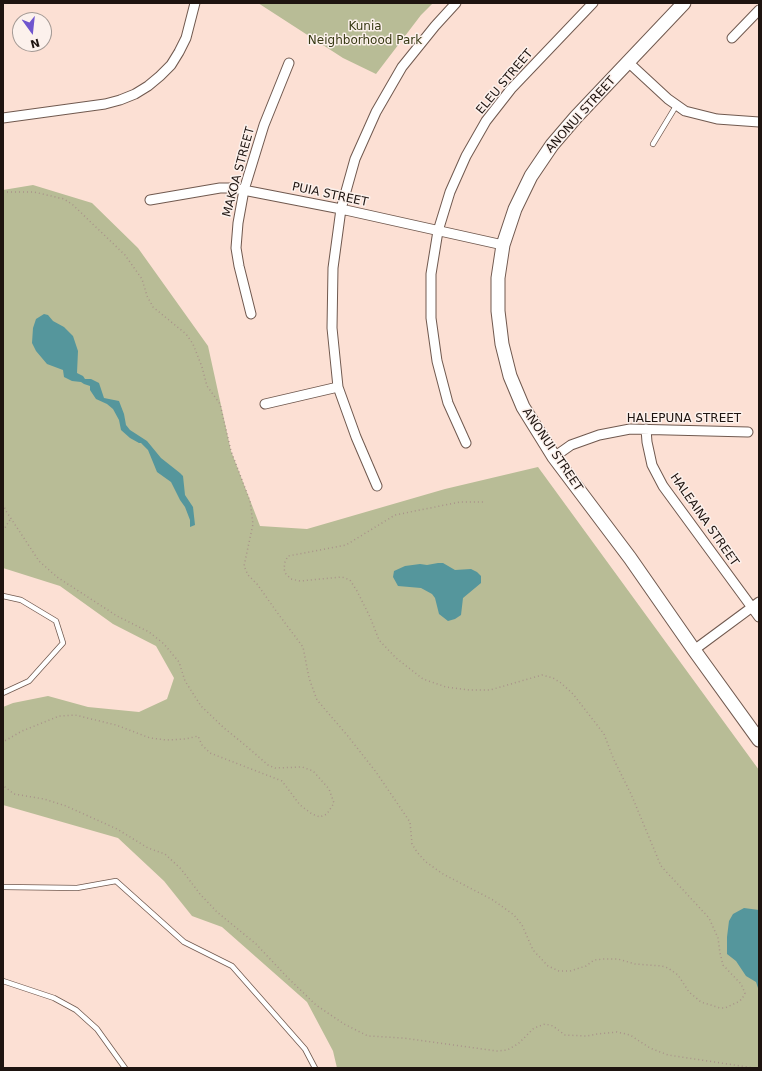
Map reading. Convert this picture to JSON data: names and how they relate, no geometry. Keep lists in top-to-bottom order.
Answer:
{
  "streets": {
    "street": [
      "ELEU STREET",
      "ANONUI STREET",
      "MAKOA STREET",
      "PUIA STREET",
      "HALEPUNA STREET",
      "HALEAINA STREET"
    ]
  },
  "crossings": [
    ["ELEU STREET", "PUIA STREET"],
    ["ANONUI STREET", "PUIA STREET"],
    ["ANONUI STREET", "HALEPUNA STREET"],
    ["MAKOA STREET", "PUIA STREET"],
    ["HALEPUNA STREET", "HALEAINA STREET"]
  ],
  "parks": ["Kunia Neighborhood Park"],
  "north": "bottom"
}
